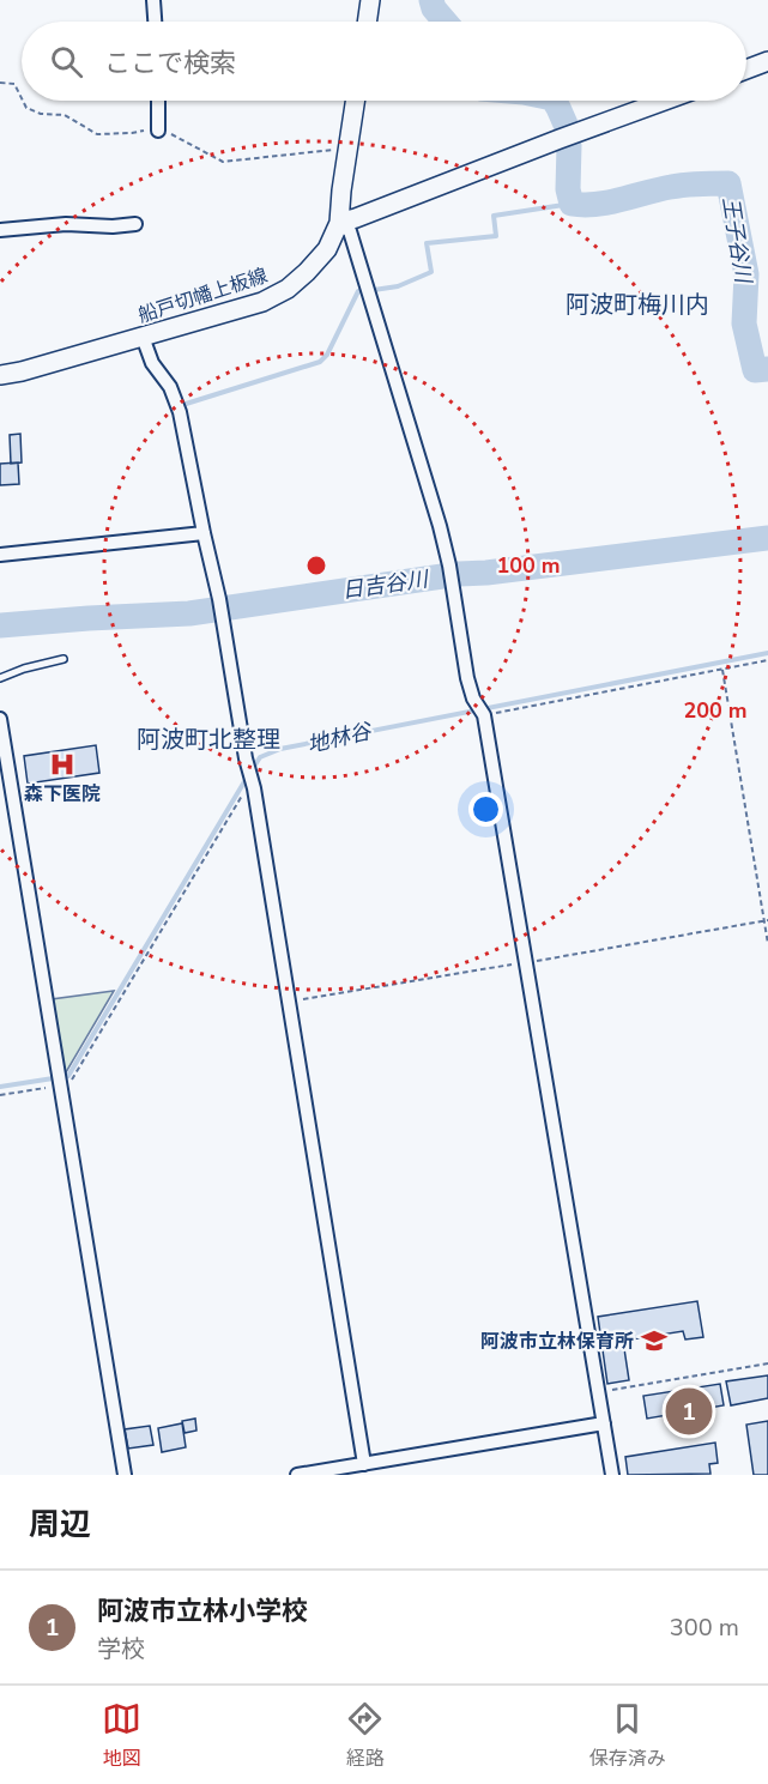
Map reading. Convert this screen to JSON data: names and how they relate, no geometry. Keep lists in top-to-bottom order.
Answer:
{
  "streets": {
    "main road": ["船戸切幡上板線"]
  },
  "districts": ["阿波町梅川内", "阿波町北整理"],
  "water": ["王子谷川", "日吉谷川", "地林谷"],
  "places": {
    "hospital": ["森下医院"],
    "school or university": ["阿波市立林保育所"]
  },
  "page": {
    "search": "ここで検索",
    "pins": "1",
    "heading": "周辺",
    "list": [
      {
        "mark": "1",
        "name": "阿波市立林小学校",
        "note": "学校",
        "value": "300 m"
      }
    ],
    "nav": ["地図", "経路", "保存済み"]
  },
  "rings": ["100 m", "200 m"]
}
